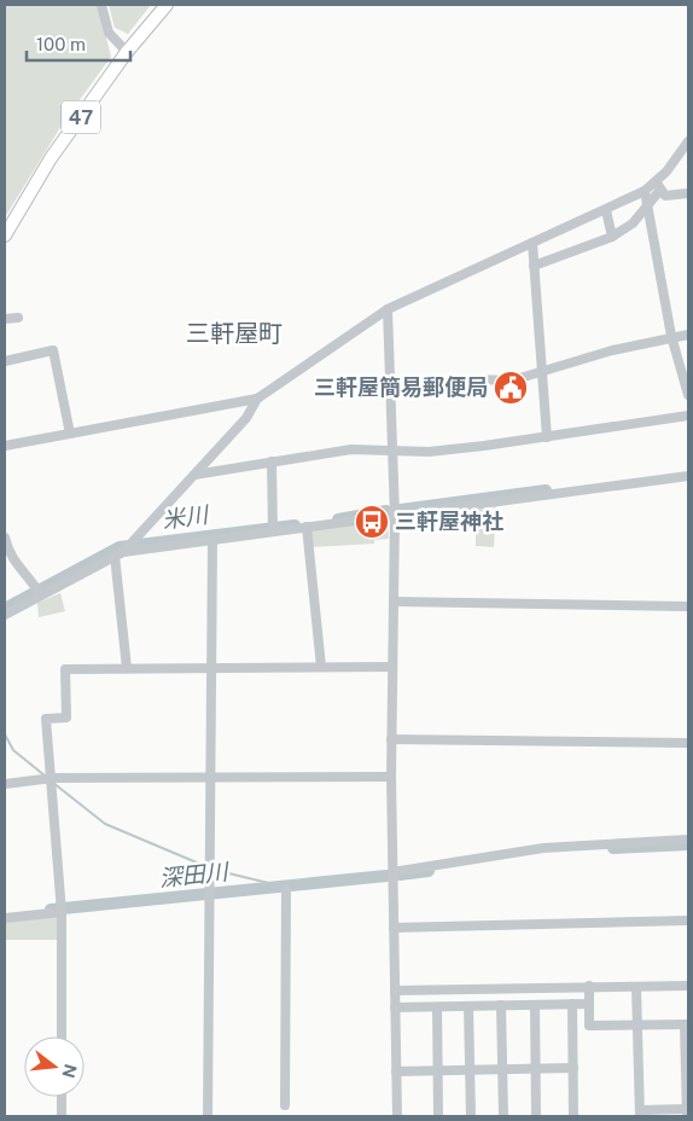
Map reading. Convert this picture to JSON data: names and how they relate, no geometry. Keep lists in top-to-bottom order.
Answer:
{
  "streets": {
    "main road": ["47"]
  },
  "districts": ["三軒屋町"],
  "water": ["米川", "深田川"],
  "places": {
    "public building": ["三軒屋簡易郵便局"],
    "bus stop": ["三軒屋神社"]
  },
  "scale_bar": "100 m",
  "north": "right"
}
